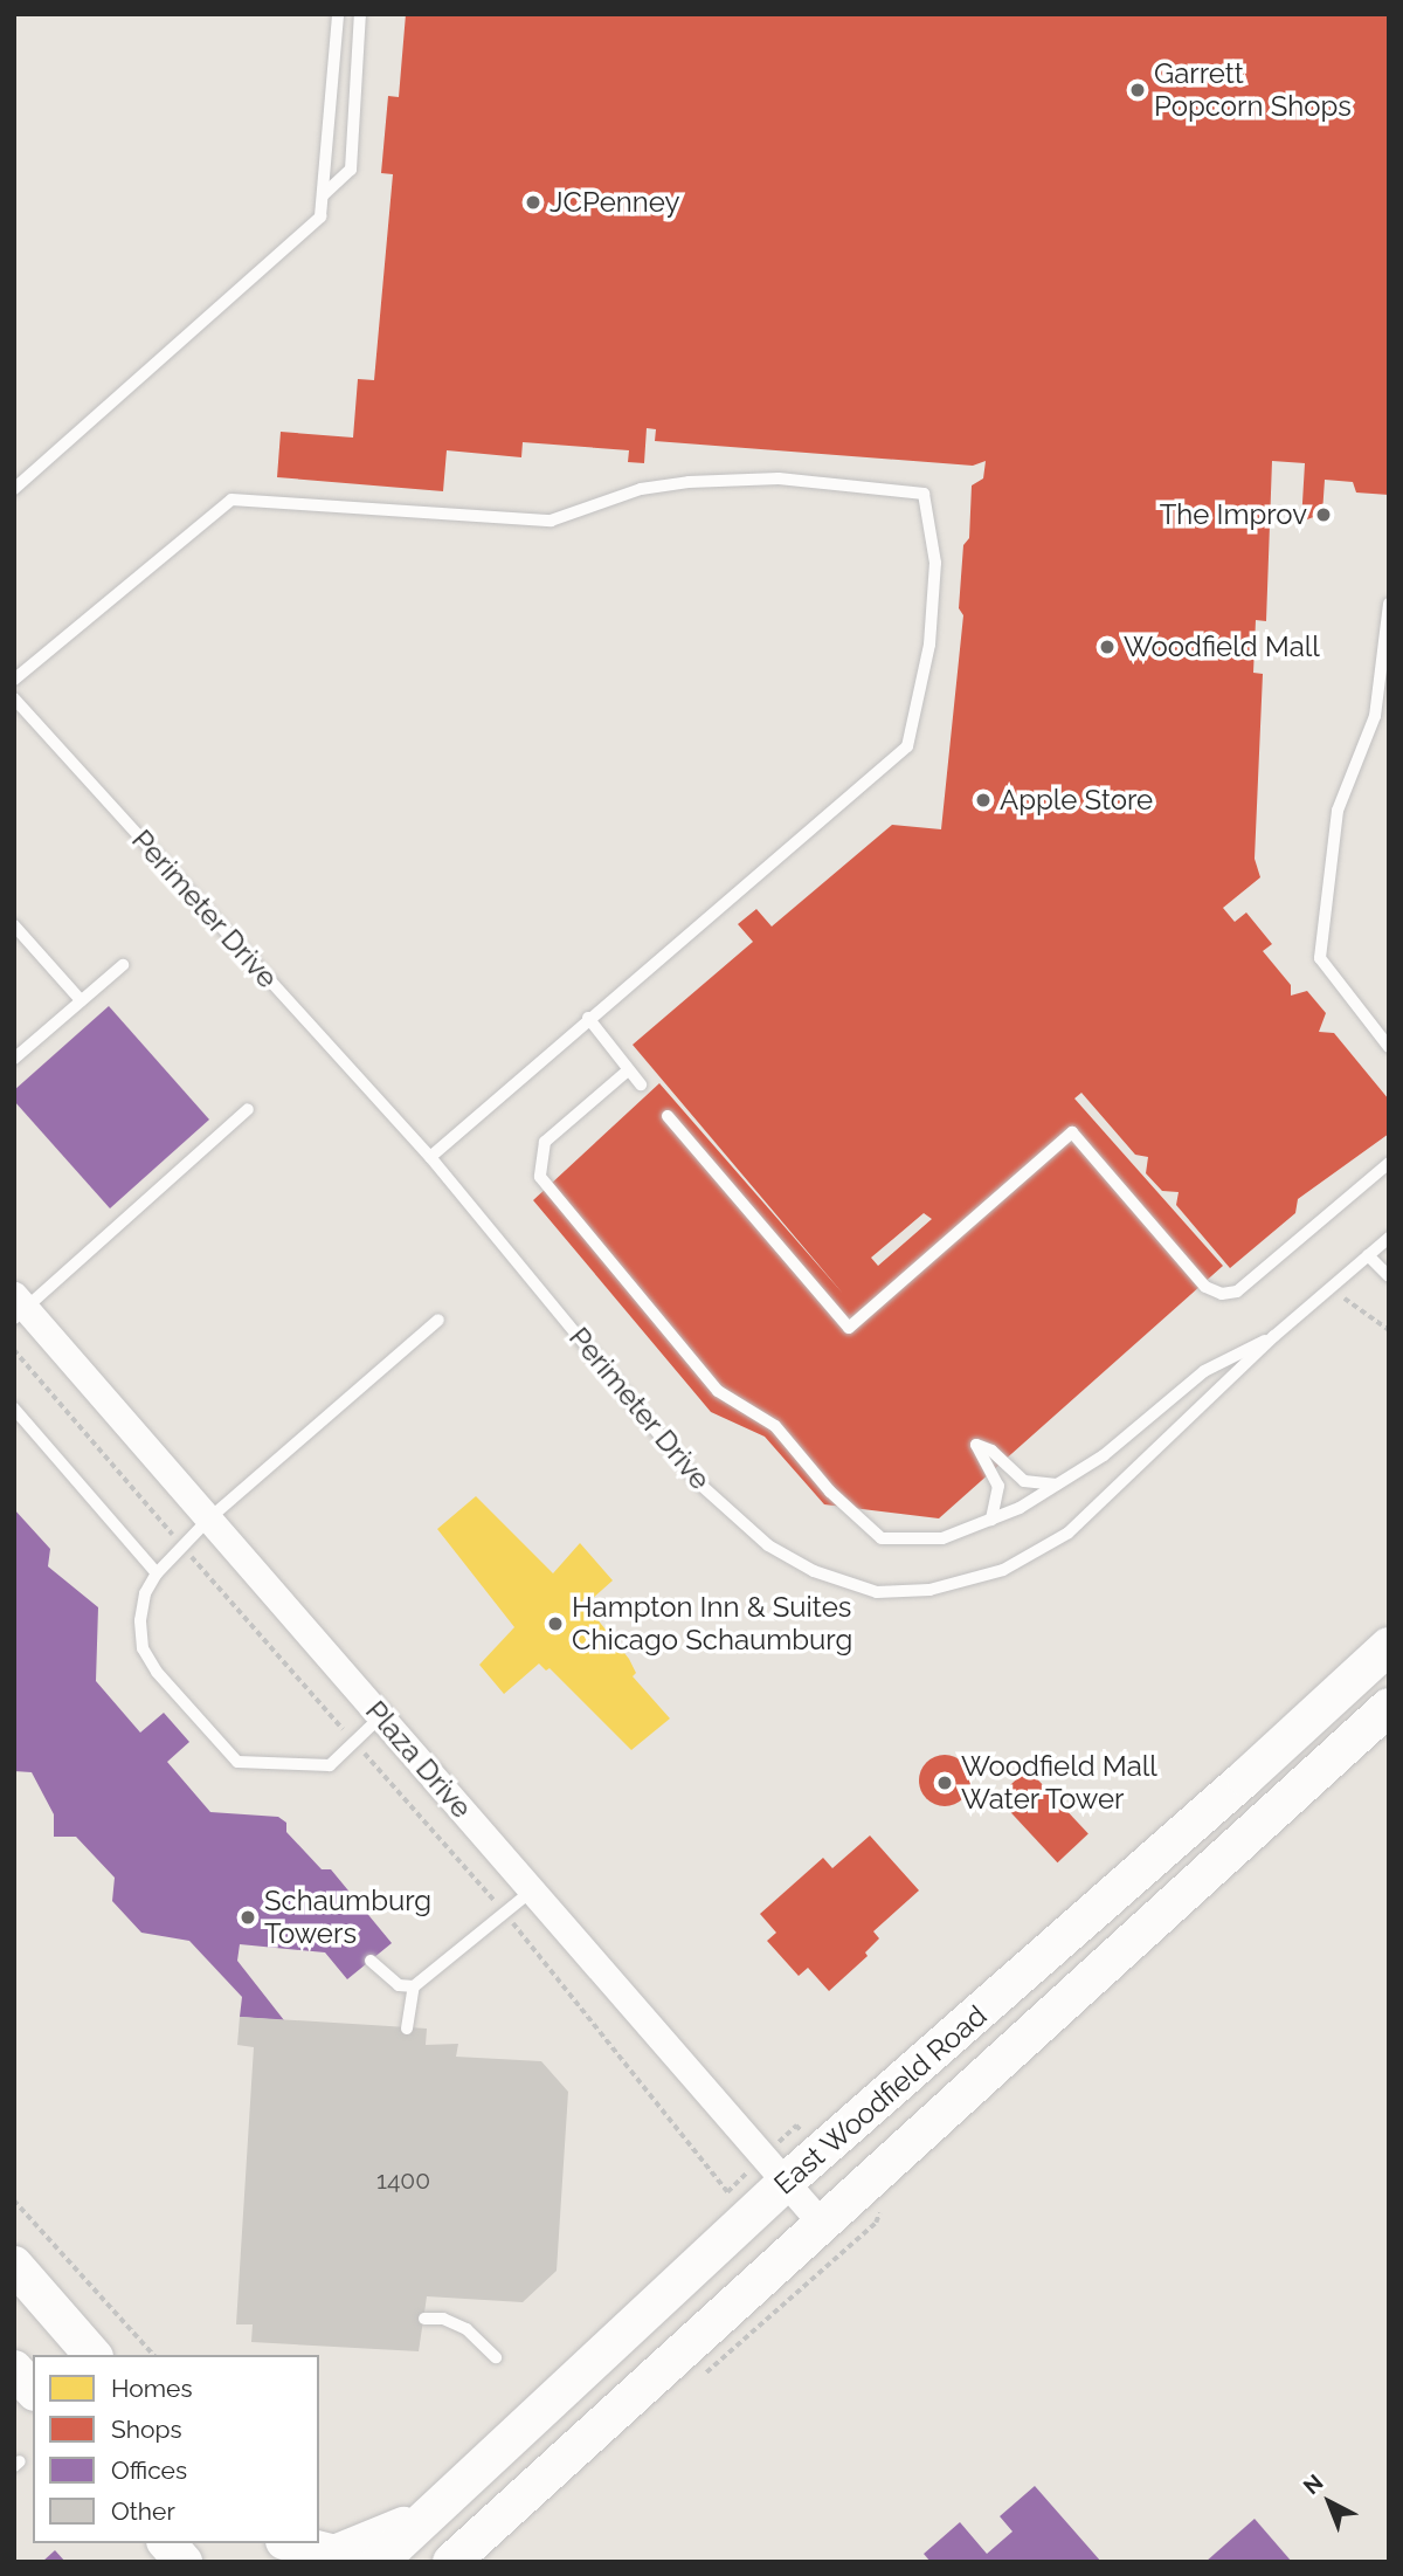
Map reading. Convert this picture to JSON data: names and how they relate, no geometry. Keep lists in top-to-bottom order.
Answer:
{
  "streets": {
    "street": ["Plaza Drive", "East Woodfield Road"],
    "lane": ["Perimeter Drive"]
  },
  "crossings": [
    ["Plaza Drive", "East Woodfield Road"]
  ],
  "places": [
    "Garrett Popcorn Shops",
    "JCPenney",
    "The Improv",
    "Woodfield Mall",
    "Apple Store",
    "Hampton Inn & Suites Chicago Schaumburg",
    "Woodfield Mall Water Tower",
    "Schaumburg Towers"
  ],
  "house_numbers": ["1400"],
  "legend": [
    "Homes",
    "Shops",
    "Offices",
    "Other"
  ],
  "north": "top left"
}
